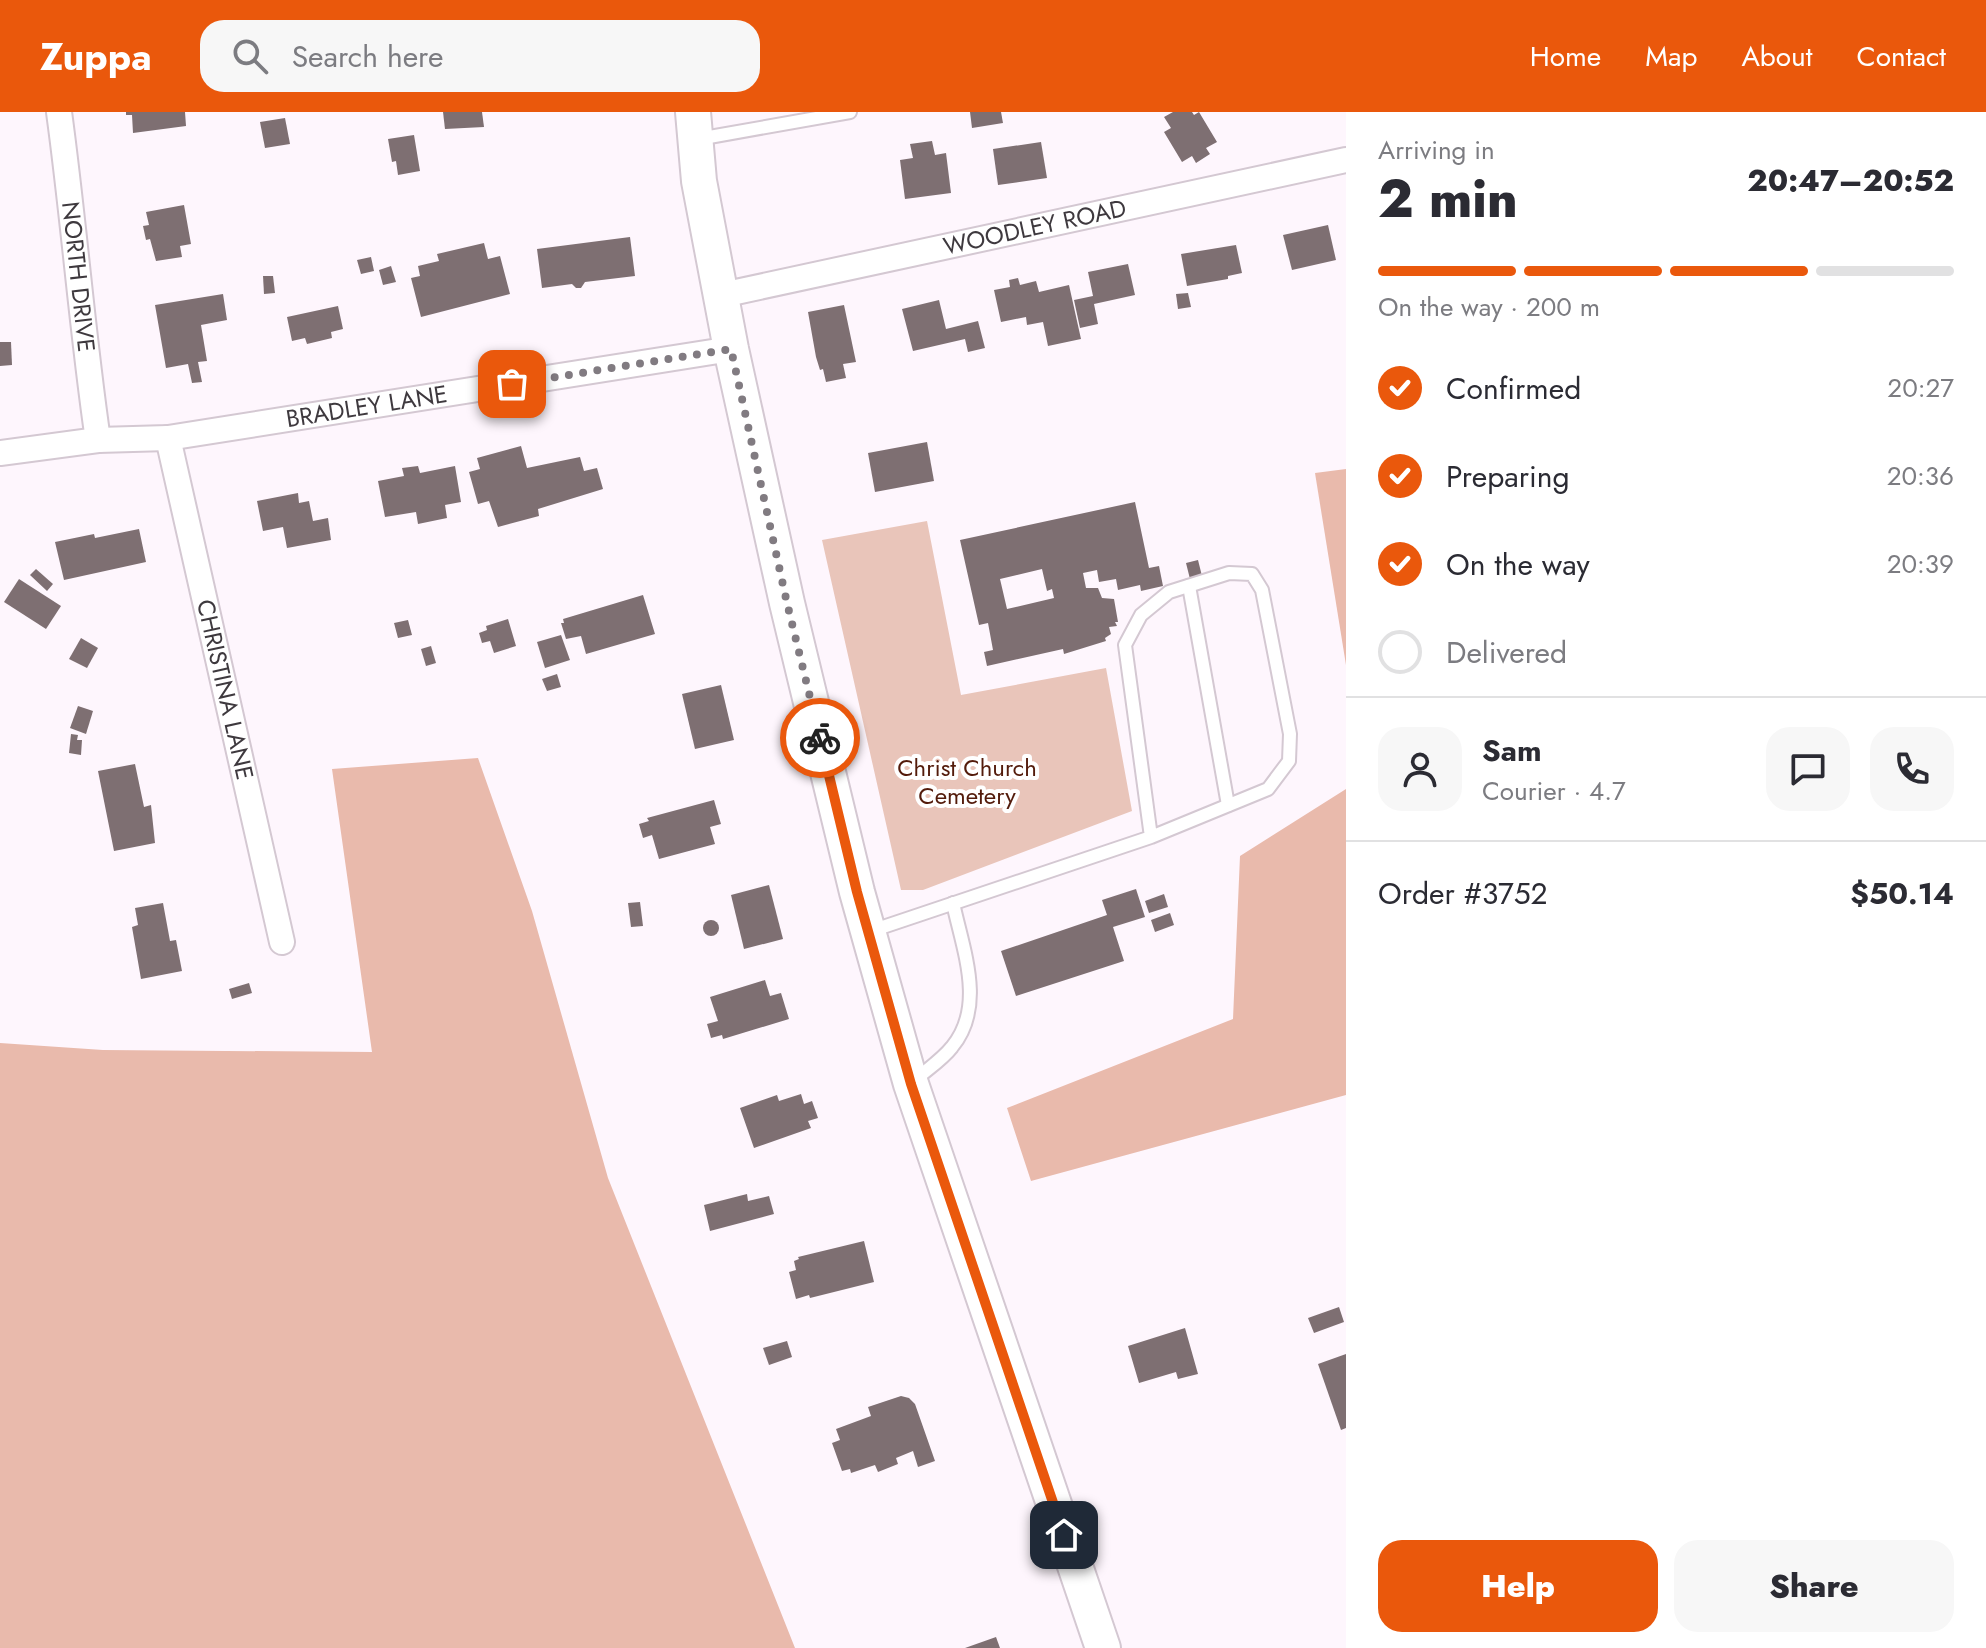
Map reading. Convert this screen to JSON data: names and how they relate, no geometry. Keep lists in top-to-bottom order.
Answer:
{
  "streets": {
    "street": [
      "WOODLEY ROAD",
      "NORTH DRIVE",
      "BRADLEY LANE",
      "CHRISTINA LANE"
    ]
  },
  "crossings": [
    ["NORTH DRIVE", "BRADLEY LANE"],
    ["BRADLEY LANE", "CHRISTINA LANE"]
  ],
  "parks": ["Christ Church Cemetery"],
  "page": {
    "header": "Zuppa",
    "search": "Search here",
    "nav": [
      "Home",
      "Map",
      "About",
      "Contact"
    ],
    "heading": ["2 min", "Arriving in", "20:47–20:52"],
    "panel": [
      "Sam",
      "Courier · 4.7",
      "Order #3752",
      "$50.14"
    ],
    "bar": "On the way · 200 m",
    "list": [
      ["Confirmed", "20:27"],
      ["Preparing", "20:36"],
      ["On the way", "20:39"],
      "Delivered"
    ],
    "buttons": ["Help", "Share"]
  }
}
